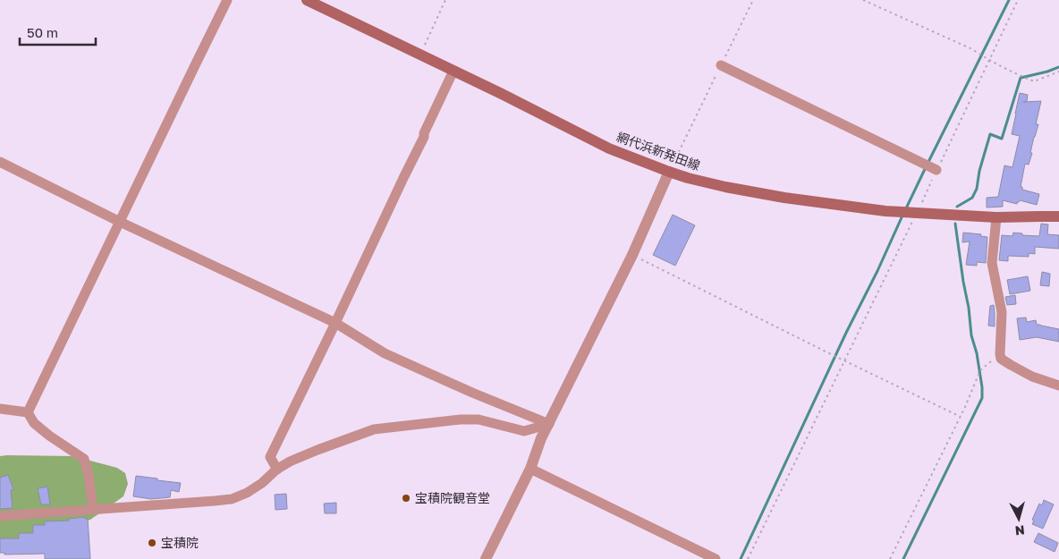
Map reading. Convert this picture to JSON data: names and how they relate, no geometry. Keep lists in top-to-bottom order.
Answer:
{
  "streets": {
    "main road": ["網代浜新発田線"]
  },
  "places": ["宝積院観音堂", "宝積院"],
  "scale_bar": "50 m",
  "north": "bottom"
}
